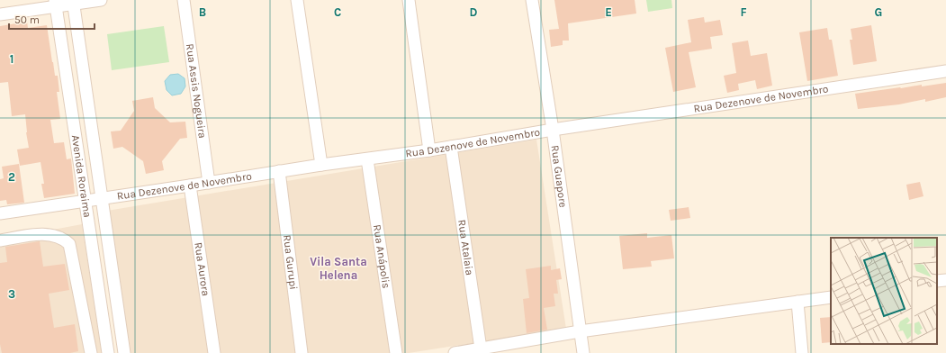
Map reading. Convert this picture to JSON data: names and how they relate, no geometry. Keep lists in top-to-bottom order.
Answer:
{
  "streets": {
    "street": [
      "Rua Assis Nogueira",
      "Rua Dezenove de Novembro",
      "Avenida Roraima",
      "Rua Guapore",
      "Rua Atalaia",
      "Rua Anápolis",
      "Rua Gurupi",
      "Rua Aurora"
    ]
  },
  "crossings": [
    ["Rua Assis Nogueira", "Rua Dezenove de Novembro"],
    ["Rua Dezenove de Novembro", "Avenida Roraima"],
    ["Rua Dezenove de Novembro", "Rua Guapore"],
    ["Rua Dezenove de Novembro", "Rua Atalaia"],
    ["Rua Dezenove de Novembro", "Rua Anápolis"],
    ["Rua Dezenove de Novembro", "Rua Gurupi"],
    ["Rua Dezenove de Novembro", "Rua Aurora"]
  ],
  "districts": ["Vila Santa Helena"],
  "scale_bar": "50 m",
  "grid": {
    "columns": [
      "B",
      "C",
      "D",
      "E",
      "F",
      "G"
    ],
    "rows": ["1", "2", "3"]
  }
}
